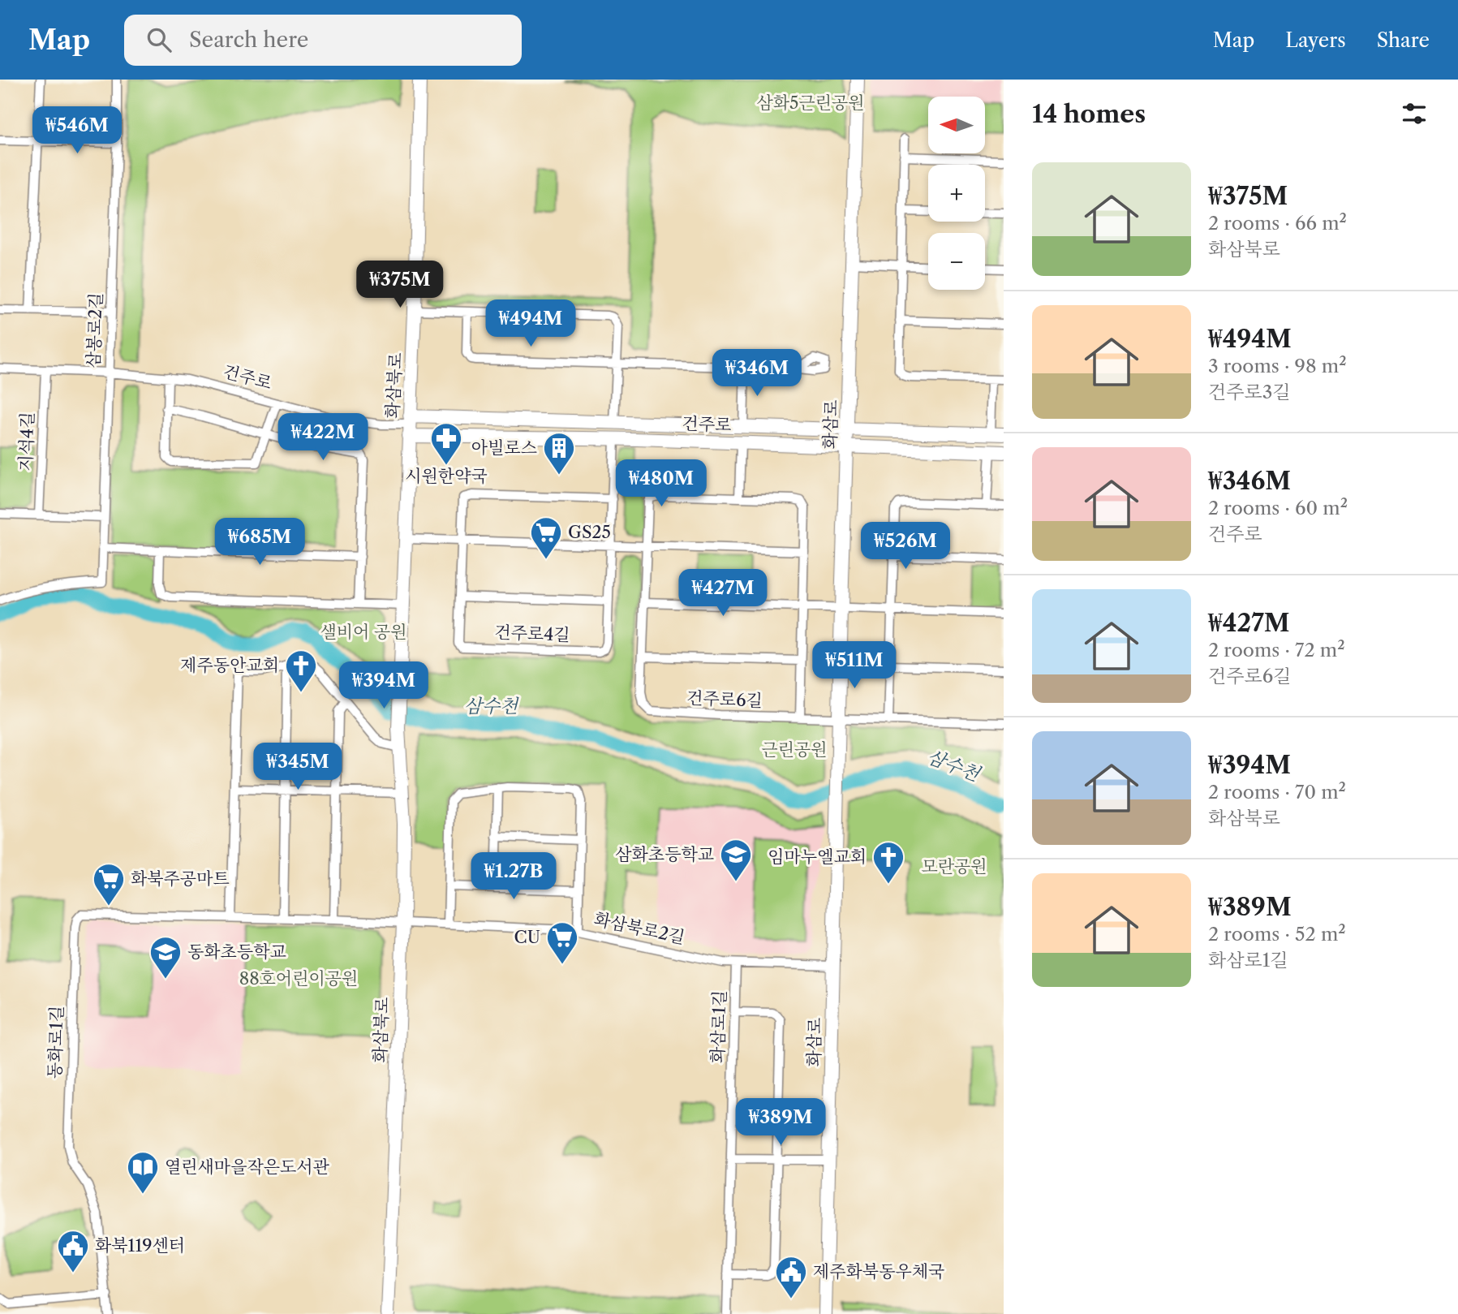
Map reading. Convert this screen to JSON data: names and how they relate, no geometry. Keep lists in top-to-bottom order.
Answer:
{
  "streets": {
    "street": [
      "삼봉로2길",
      "건주로",
      "화삼북로",
      "화삼로",
      "지석4길",
      "건주로4길",
      "건주로6길",
      "화삼북로2길",
      "화삼로1길",
      "동화로1길"
    ]
  },
  "crossings": [
    ["삼봉로2길", "건주로"],
    ["건주로", "화삼북로"],
    ["건주로", "화삼로"],
    ["건주로", "지석4길"],
    ["건주로", "건주로4길"],
    ["화삼북로", "화삼북로2길"],
    ["화삼북로", "동화로1길"],
    ["화삼로", "화삼북로2길"],
    ["화삼북로2길", "화삼로1길"],
    ["화삼북로2길", "동화로1길"]
  ],
  "water": ["삼수천"],
  "parks": [
    "삼화5근린공원",
    "샐비어 공원",
    "근린공원",
    "모란공원",
    "88호어린이공원"
  ],
  "places": {
    "pharmacy": ["시원한약국"],
    "building": ["아빌로스"],
    "supermarket": ["GS25", "화북주공마트", "CU"],
    "church": ["제주동안교회", "임마누엘교회"],
    "school or university": ["삼화초등학교", "동화초등학교"],
    "library": ["열린새마을작은도서관"],
    "public building": ["화북119센터", "제주화북동우체국"]
  },
  "north": "left",
  "page": {
    "header": "Map",
    "search": "Search here",
    "nav": ["Map", "Layers", "Share"],
    "heading": "14 homes",
    "map_buttons": ["+", "−"],
    "price": [
      "₩546M",
      "₩375M",
      "₩494M",
      "₩346M",
      "₩422M",
      "₩480M",
      "₩685M",
      "₩526M",
      "₩427M",
      "₩511M",
      "₩394M",
      "₩345M",
      "₩1.27B",
      "₩389M"
    ],
    "list": [
      {
        "name": "₩375M",
        "note": "2 rooms · 66 m² · 화삼북로"
      },
      {
        "name": "₩494M",
        "note": "3 rooms · 98 m² · 건주로3길"
      },
      {
        "name": "₩346M",
        "note": "2 rooms · 60 m² · 건주로"
      },
      {
        "name": "₩427M",
        "note": "2 rooms · 72 m² · 건주로6길"
      },
      {
        "name": "₩394M",
        "note": "2 rooms · 70 m² · 화삼북로"
      },
      {
        "name": "₩389M",
        "note": "2 rooms · 52 m² · 화삼로1길"
      }
    ]
  }
}
